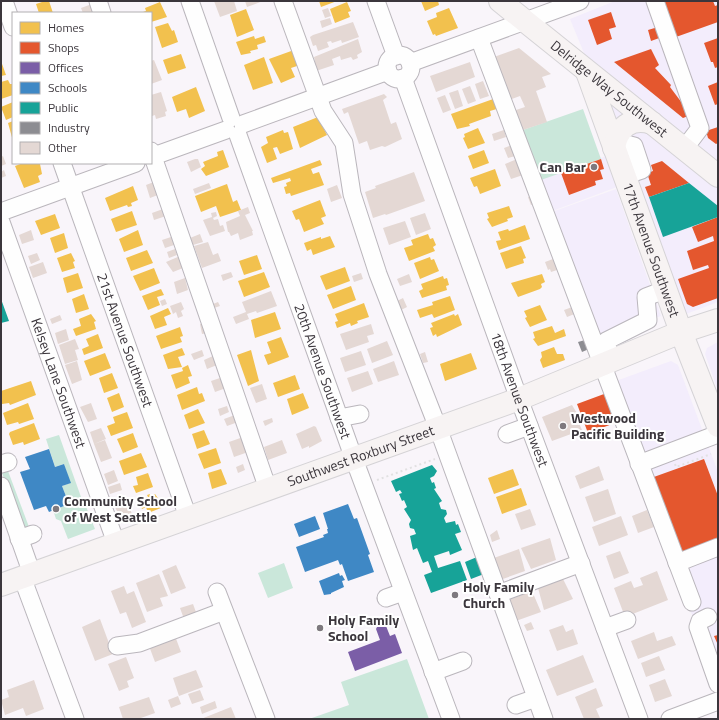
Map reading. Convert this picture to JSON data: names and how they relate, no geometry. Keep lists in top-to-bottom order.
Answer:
{
  "streets": {
    "main road": ["Delridge Way Southwest", "17th Avenue Southwest", "Southwest Roxbury Street"],
    "street": [
      "21st Avenue Southwest",
      "20th Avenue Southwest",
      "Kelsey Lane Southwest",
      "18th Avenue Southwest"
    ]
  },
  "crossings": [
    ["Delridge Way Southwest", "17th Avenue Southwest"],
    ["17th Avenue Southwest", "Southwest Roxbury Street"],
    ["21st Avenue Southwest", "Southwest Roxbury Street"],
    ["20th Avenue Southwest", "Southwest Roxbury Street"],
    ["Kelsey Lane Southwest", "Southwest Roxbury Street"],
    ["18th Avenue Southwest", "Southwest Roxbury Street"]
  ],
  "places": [
    "Can Bar",
    "Westwood Pacific Building",
    "Community School of West Seattle",
    "Holy Family Church",
    "Holy Family School"
  ],
  "legend": [
    "Homes",
    "Shops",
    "Offices",
    "Schools",
    "Public",
    "Industry",
    "Other"
  ]
}
